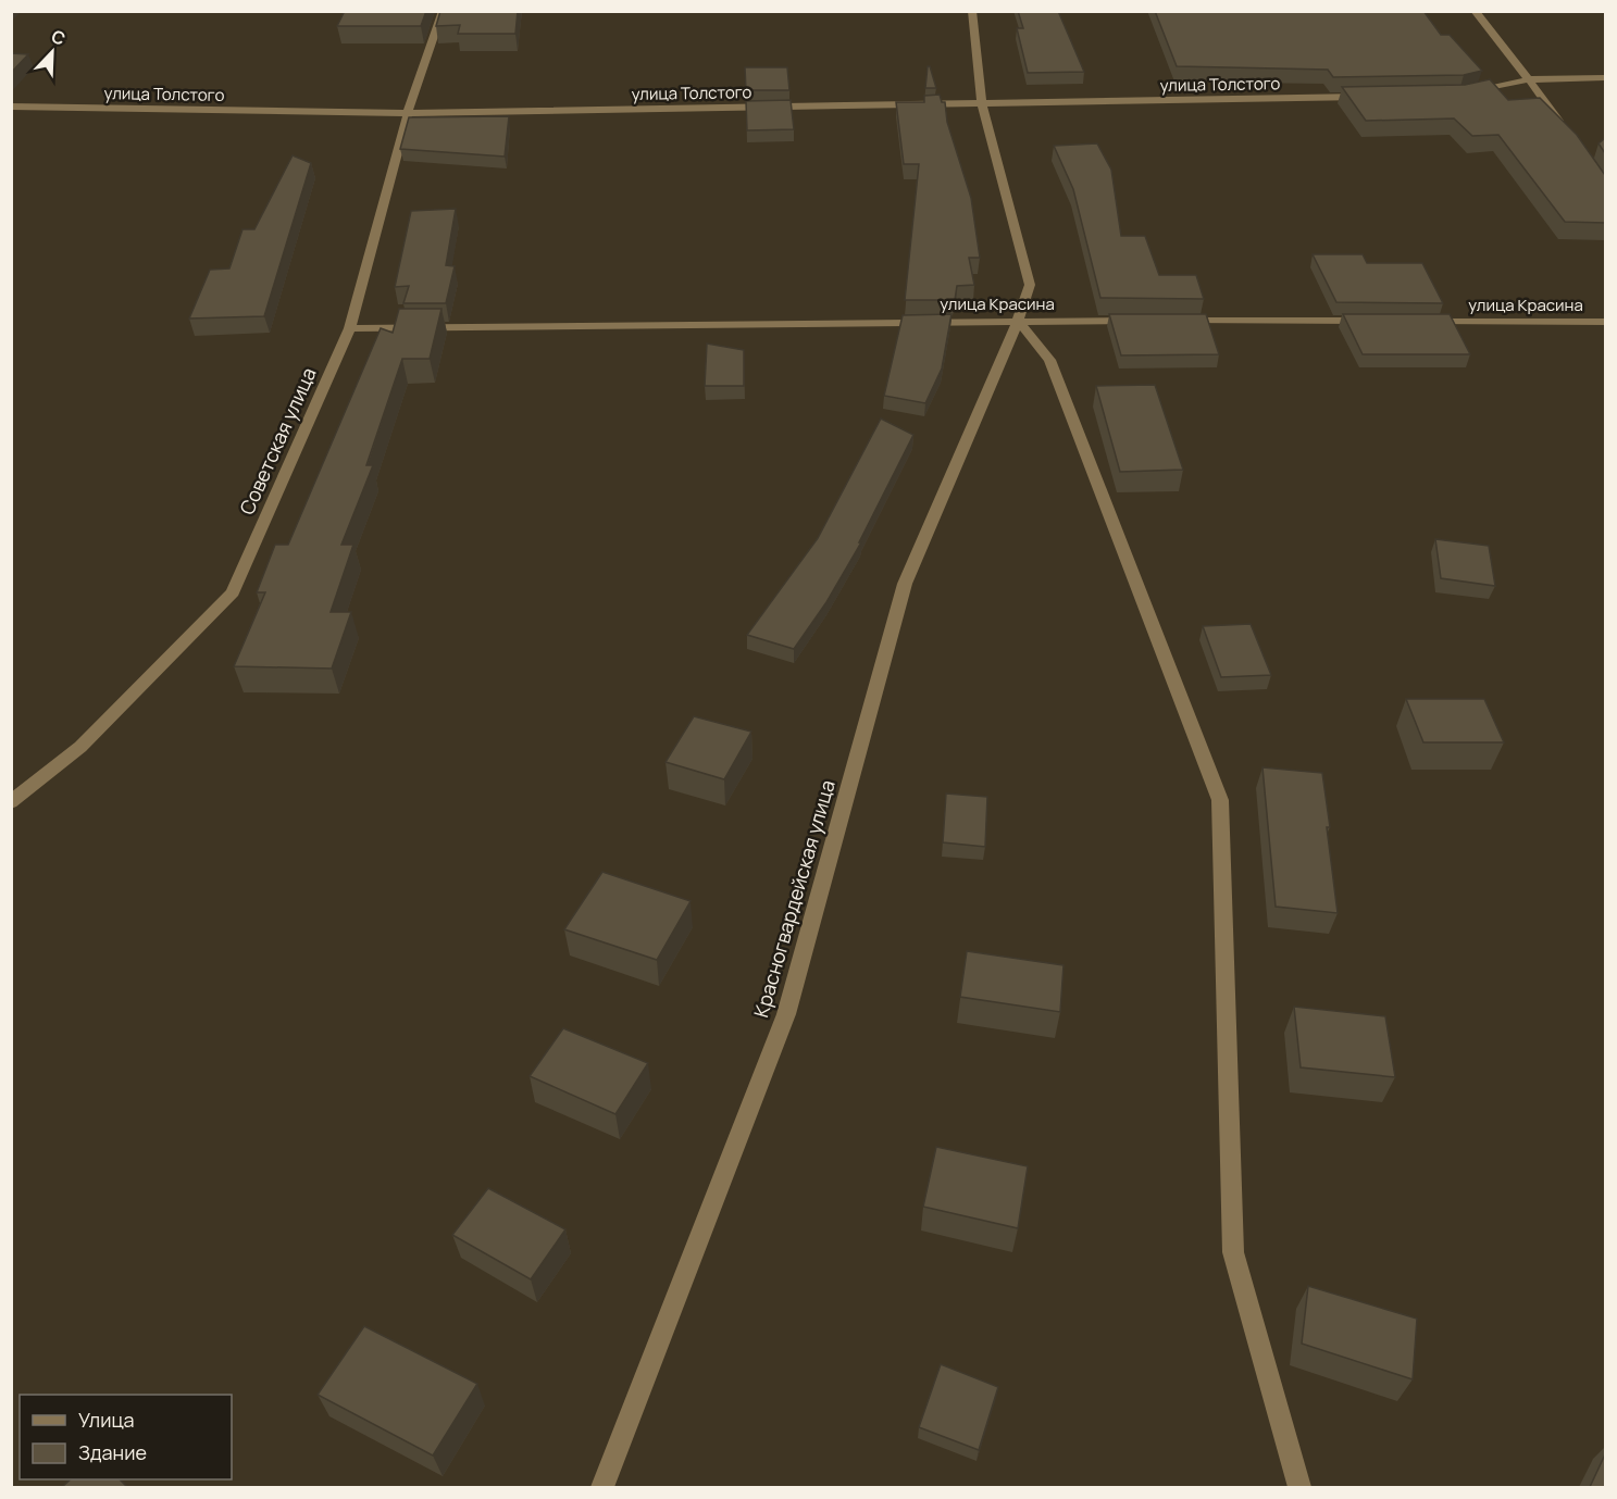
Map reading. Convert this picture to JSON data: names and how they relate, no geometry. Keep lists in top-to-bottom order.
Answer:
{
  "streets": {
    "street": [
      "улица Толстого",
      "улица Красина",
      "Советская улица",
      "Красногвардейская улица"
    ]
  },
  "crossings": [
    ["улица Толстого", "Советская улица"],
    ["улица Толстого", "Красногвардейская улица"],
    ["улица Красина", "Советская улица"],
    ["улица Красина", "Красногвардейская улица"]
  ],
  "legend": ["Улица", "Здание"],
  "north": "top right"
}
